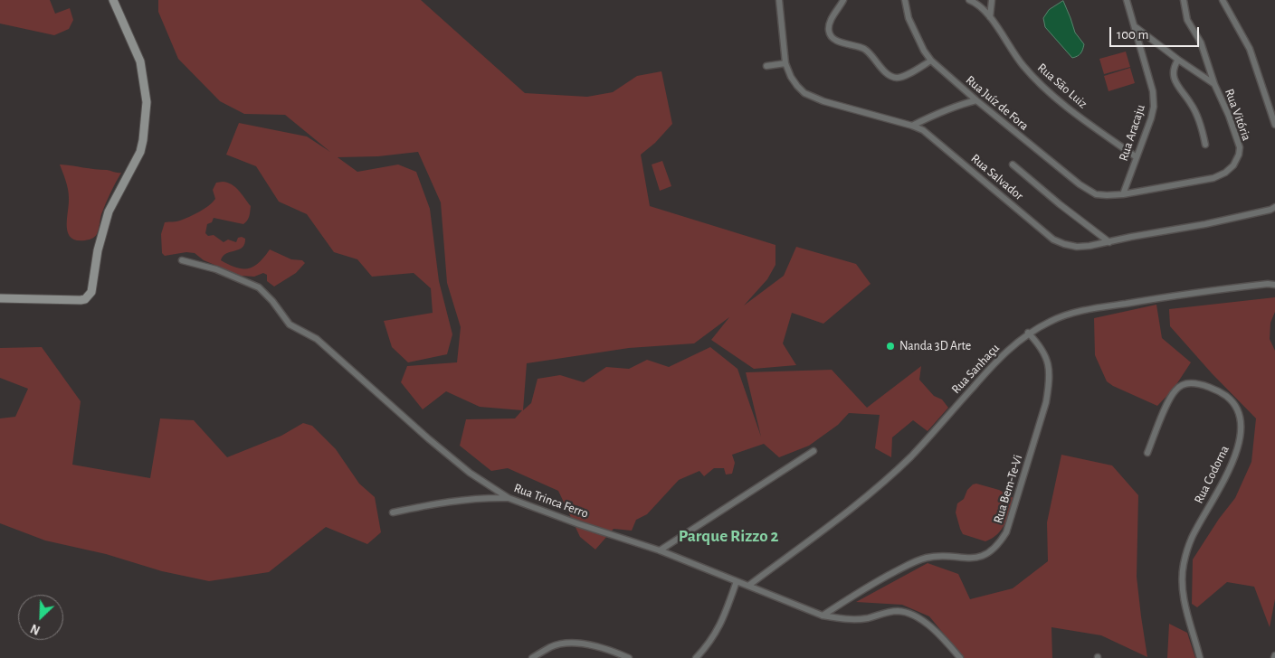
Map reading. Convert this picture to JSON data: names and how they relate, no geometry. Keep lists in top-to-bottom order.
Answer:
{
  "streets": {
    "street": [
      "Rua São Luiz",
      "Rua Juíz de Fora",
      "Rua Vitória",
      "Rua Aracaju",
      "Rua Salvador",
      "Rua Sanhaçu",
      "Rua Codorna",
      "Rua Bem-Te-Vi",
      "Rua Trinca Ferro"
    ]
  },
  "crossings": [
    ["Rua São Luiz", "Rua Aracaju"],
    ["Rua Juíz de Fora", "Rua Vitória"],
    ["Rua Vitória", "Rua Aracaju"],
    ["Rua Sanhaçu", "Rua Bem-Te-Vi"],
    ["Rua Sanhaçu", "Rua Trinca Ferro"],
    ["Rua Bem-Te-Vi", "Rua Trinca Ferro"]
  ],
  "districts": ["Parque Rizzo 2"],
  "places": ["Nanda 3D Arte"],
  "scale_bar": "100 m",
  "north": "bottom left"
}
